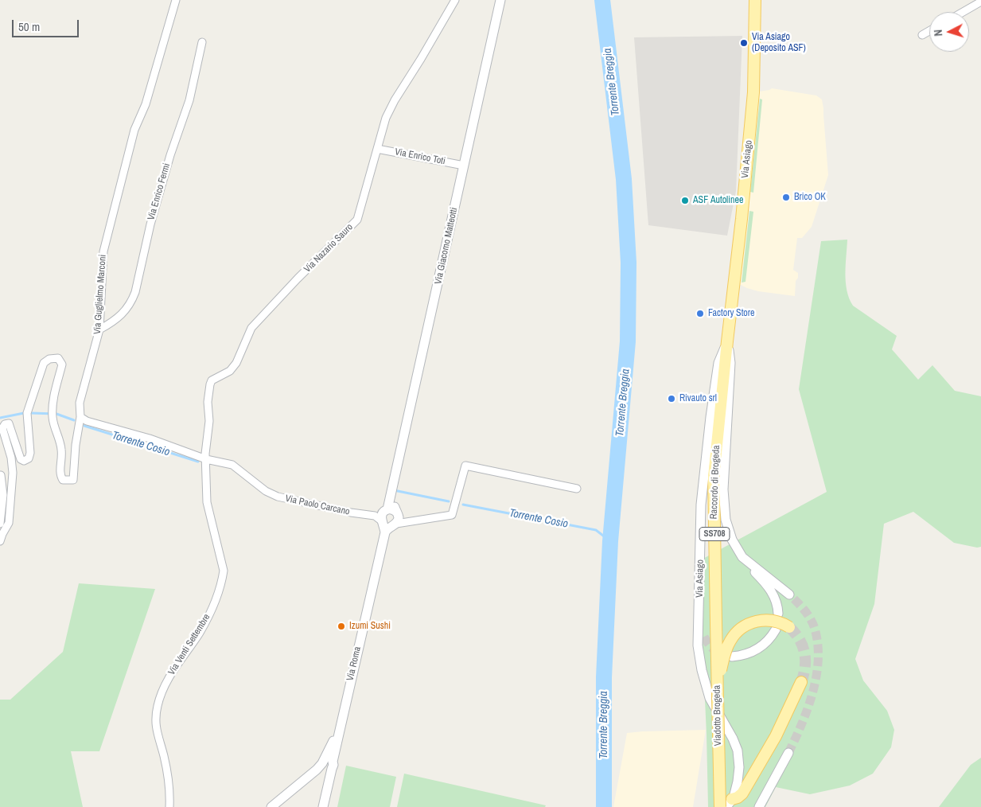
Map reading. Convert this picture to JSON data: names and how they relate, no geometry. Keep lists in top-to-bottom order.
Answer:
{
  "streets": {
    "main road": [
      "Via Asiago",
      "Raccordo di Brogeda",
      "SS708",
      "Viadotto Brogeda"
    ],
    "street": [
      "Via Enrico Toti",
      "Via Enrico Fermi",
      "Via Giacomo Matteotti",
      "Via Nazario Sauro",
      "Via Guglielmo Marconi",
      "Via Paolo Carcano",
      "Via Venti Settembre",
      "Via Roma"
    ]
  },
  "crossings": [
    ["Via Enrico Toti", "Via Giacomo Matteotti"],
    ["Via Enrico Toti", "Via Nazario Sauro"],
    ["Via Asiago", "Raccordo di Brogeda"],
    ["Via Asiago", "SS708"],
    ["Via Enrico Fermi", "Via Guglielmo Marconi"],
    ["Via Nazario Sauro", "Via Paolo Carcano"],
    ["Via Nazario Sauro", "Via Venti Settembre"],
    ["Raccordo di Brogeda", "Viadotto Brogeda"],
    ["Via Paolo Carcano", "Via Venti Settembre"],
    ["Via Paolo Carcano", "Via Roma"],
    ["SS708", "Viadotto Brogeda"]
  ],
  "water": ["Torrente Breggia", "Torrente Cosio"],
  "places": [
    "Via Asiago (Deposito ASF)",
    "Brico OK",
    "ASF Autolinee",
    "Factory Store",
    "Rivauto srl",
    "Izumi Sushi"
  ],
  "scale_bar": "50 m",
  "north": "left"
}
